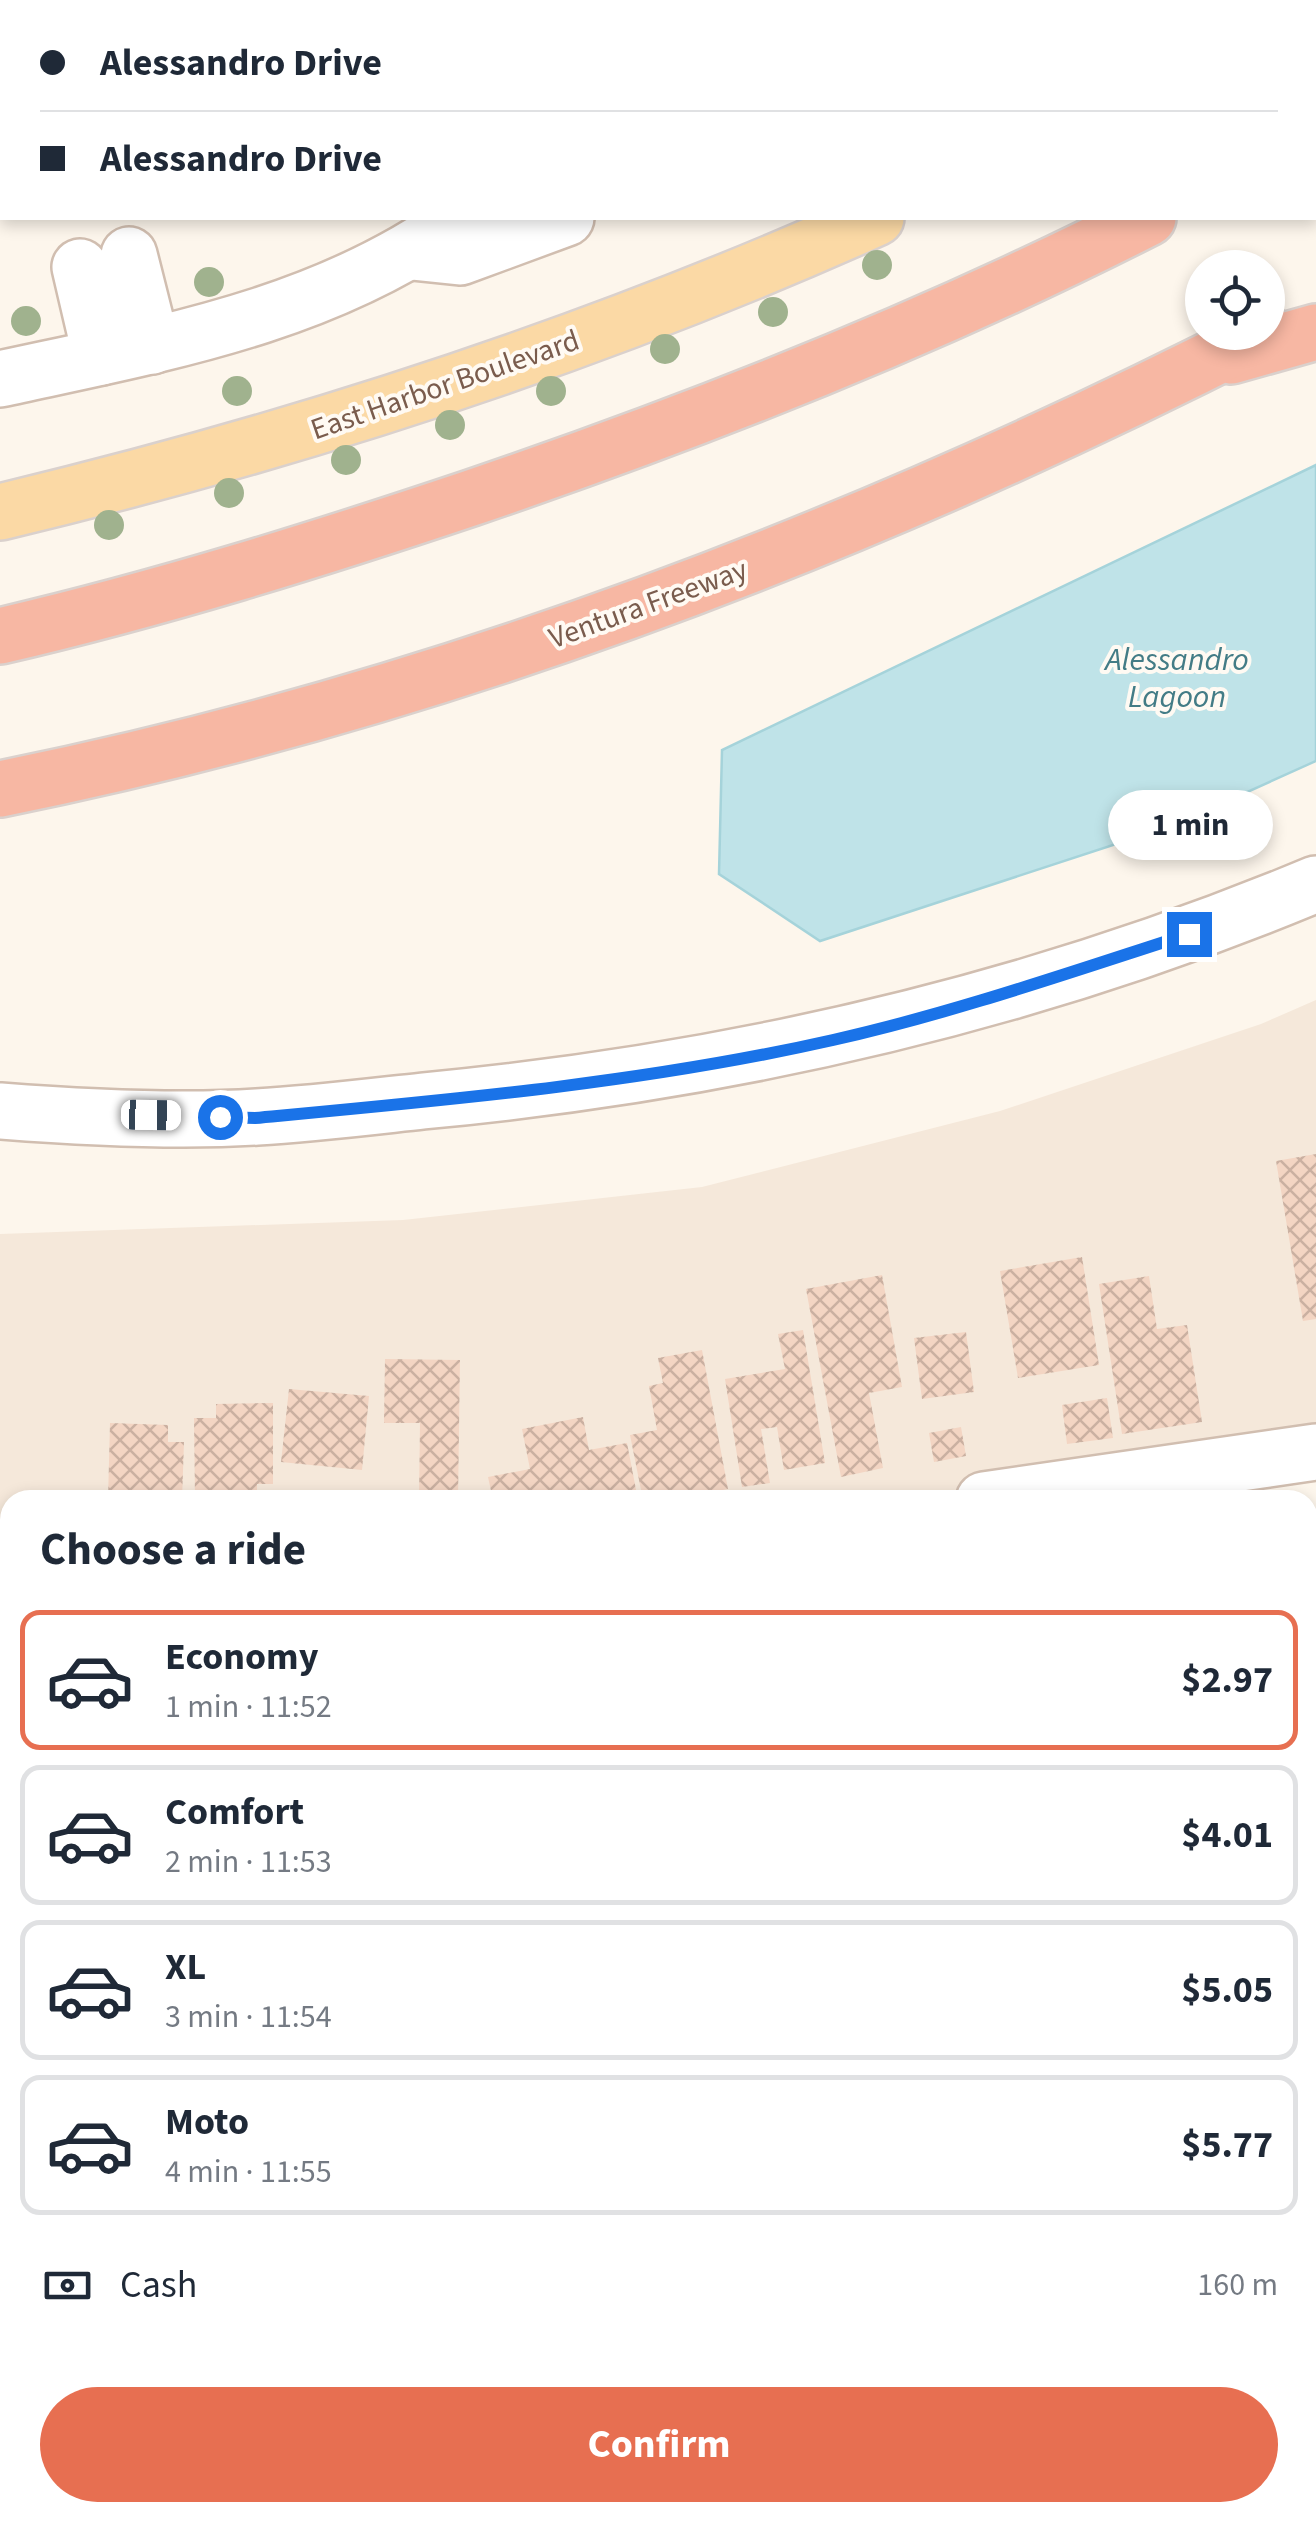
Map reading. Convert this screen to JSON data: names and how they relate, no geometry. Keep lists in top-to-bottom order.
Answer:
{
  "streets": {
    "highway": ["Ventura Freeway"],
    "main road": ["East Harbor Boulevard"]
  },
  "water": ["Alessandro Lagoon"],
  "page": {
    "banner": ["Alessandro Drive", "Alessandro Drive"],
    "bubble": "1 min",
    "heading": "Choose a ride",
    "list": [
      {
        "name": "Economy",
        "note": "1 min · 11:52",
        "value": "$2.97"
      },
      {
        "name": "Comfort",
        "note": "2 min · 11:53",
        "value": "$4.01"
      },
      {
        "name": "XL",
        "note": "3 min · 11:54",
        "value": "$5.05"
      },
      {
        "name": "Moto",
        "note": "4 min · 11:55",
        "value": "$5.77"
      }
    ],
    "pay": ["Cash", "160 m"],
    "buttons": "Confirm"
  }
}
